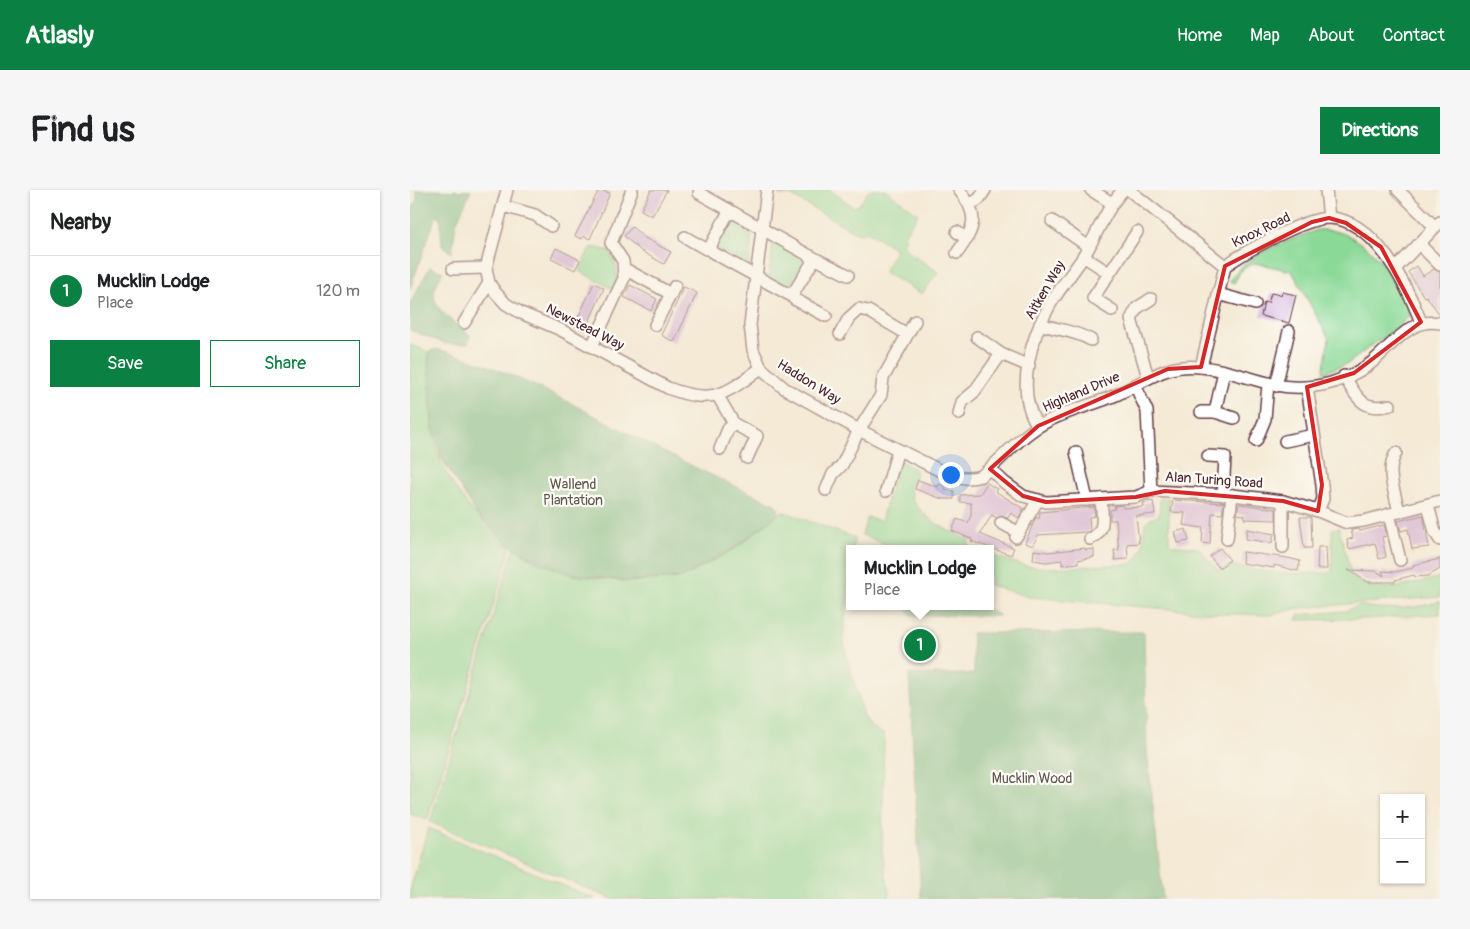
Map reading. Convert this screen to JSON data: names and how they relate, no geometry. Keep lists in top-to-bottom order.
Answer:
{
  "streets": {
    "street": [
      "Knox Road",
      "Aitken Way",
      "Newstead Way",
      "Haddon Way",
      "Highland Drive",
      "Alan Turing Road"
    ]
  },
  "crossings": [
    ["Knox Road", "Highland Drive"],
    ["Aitken Way", "Highland Drive"],
    ["Newstead Way", "Haddon Way"],
    ["Haddon Way", "Highland Drive"],
    ["Highland Drive", "Alan Turing Road"]
  ],
  "parks": ["Wallend Plantation", "Mucklin Wood"],
  "page": {
    "header": "Atlasly",
    "nav": [
      "Home",
      "Map",
      "About",
      "Contact"
    ],
    "buttons": [
      "Directions",
      ["Save", "Share"]
    ],
    "title": "Find us",
    "heading": "Nearby",
    "list": [
      {
        "mark": "1",
        "name": "Mucklin Lodge",
        "note": "Place",
        "value": "120 m"
      }
    ],
    "popup": ["Mucklin Lodge", "Place"],
    "pins": "1",
    "map_buttons": ["+", "−"]
  }
}
